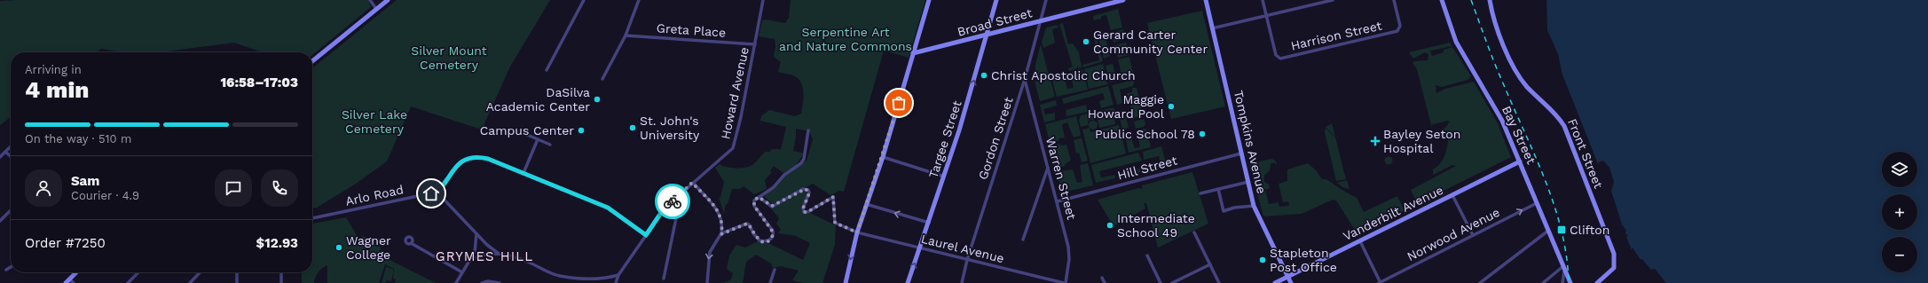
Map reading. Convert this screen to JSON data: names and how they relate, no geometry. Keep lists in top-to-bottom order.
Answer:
{
  "streets": {
    "street": [
      "Broad Street",
      "Greta Place",
      "Harrison Street",
      "Howard Avenue",
      "Bay Street",
      "Gordon Street",
      "Targee Street",
      "Tompkins Avenue",
      "Front Street",
      "Hill Street",
      "Warren Street",
      "Arlo Road",
      "Vanderbilt Avenue",
      "Norwood Avenue",
      "Laurel Avenue"
    ]
  },
  "crossings": [
    ["Broad Street", "Gordon Street"],
    ["Broad Street", "Targee Street"],
    ["Greta Place", "Howard Avenue"],
    ["Bay Street", "Vanderbilt Avenue"],
    ["Bay Street", "Norwood Avenue"],
    ["Gordon Street", "Warren Street"],
    ["Gordon Street", "Laurel Avenue"],
    ["Targee Street", "Laurel Avenue"],
    ["Tompkins Avenue", "Hill Street"],
    ["Tompkins Avenue", "Vanderbilt Avenue"],
    ["Hill Street", "Warren Street"],
    ["Warren Street", "Laurel Avenue"]
  ],
  "one_way": ["Targee Street", "Norwood Avenue"],
  "districts": ["GRYMES HILL"],
  "parks": ["Serpentine Art and Nature Commons", "Silver Mount Cemetery", "Silver Lake Cemetery"],
  "places": {
    "other": [
      "Gerard Carter Community Center",
      "Christ Apostolic Church",
      "DaSilva Academic Center",
      "Maggie Howard Pool",
      "St. John's University",
      "Campus Center",
      "Public School 78",
      "Intermediate School 49",
      "Wagner College",
      "Stapleton Post Office"
    ],
    "health": ["Bayley Seton Hospital"],
    "transit": ["Clifton"]
  },
  "page": {
    "heading": ["4 min", "Arriving in", "16:58–17:03"],
    "panel": [
      "Sam",
      "Courier · 4.9",
      "Order #7250",
      "$12.93"
    ],
    "bar": "On the way · 510 m",
    "map_buttons": ["+", "−"]
  }
}
